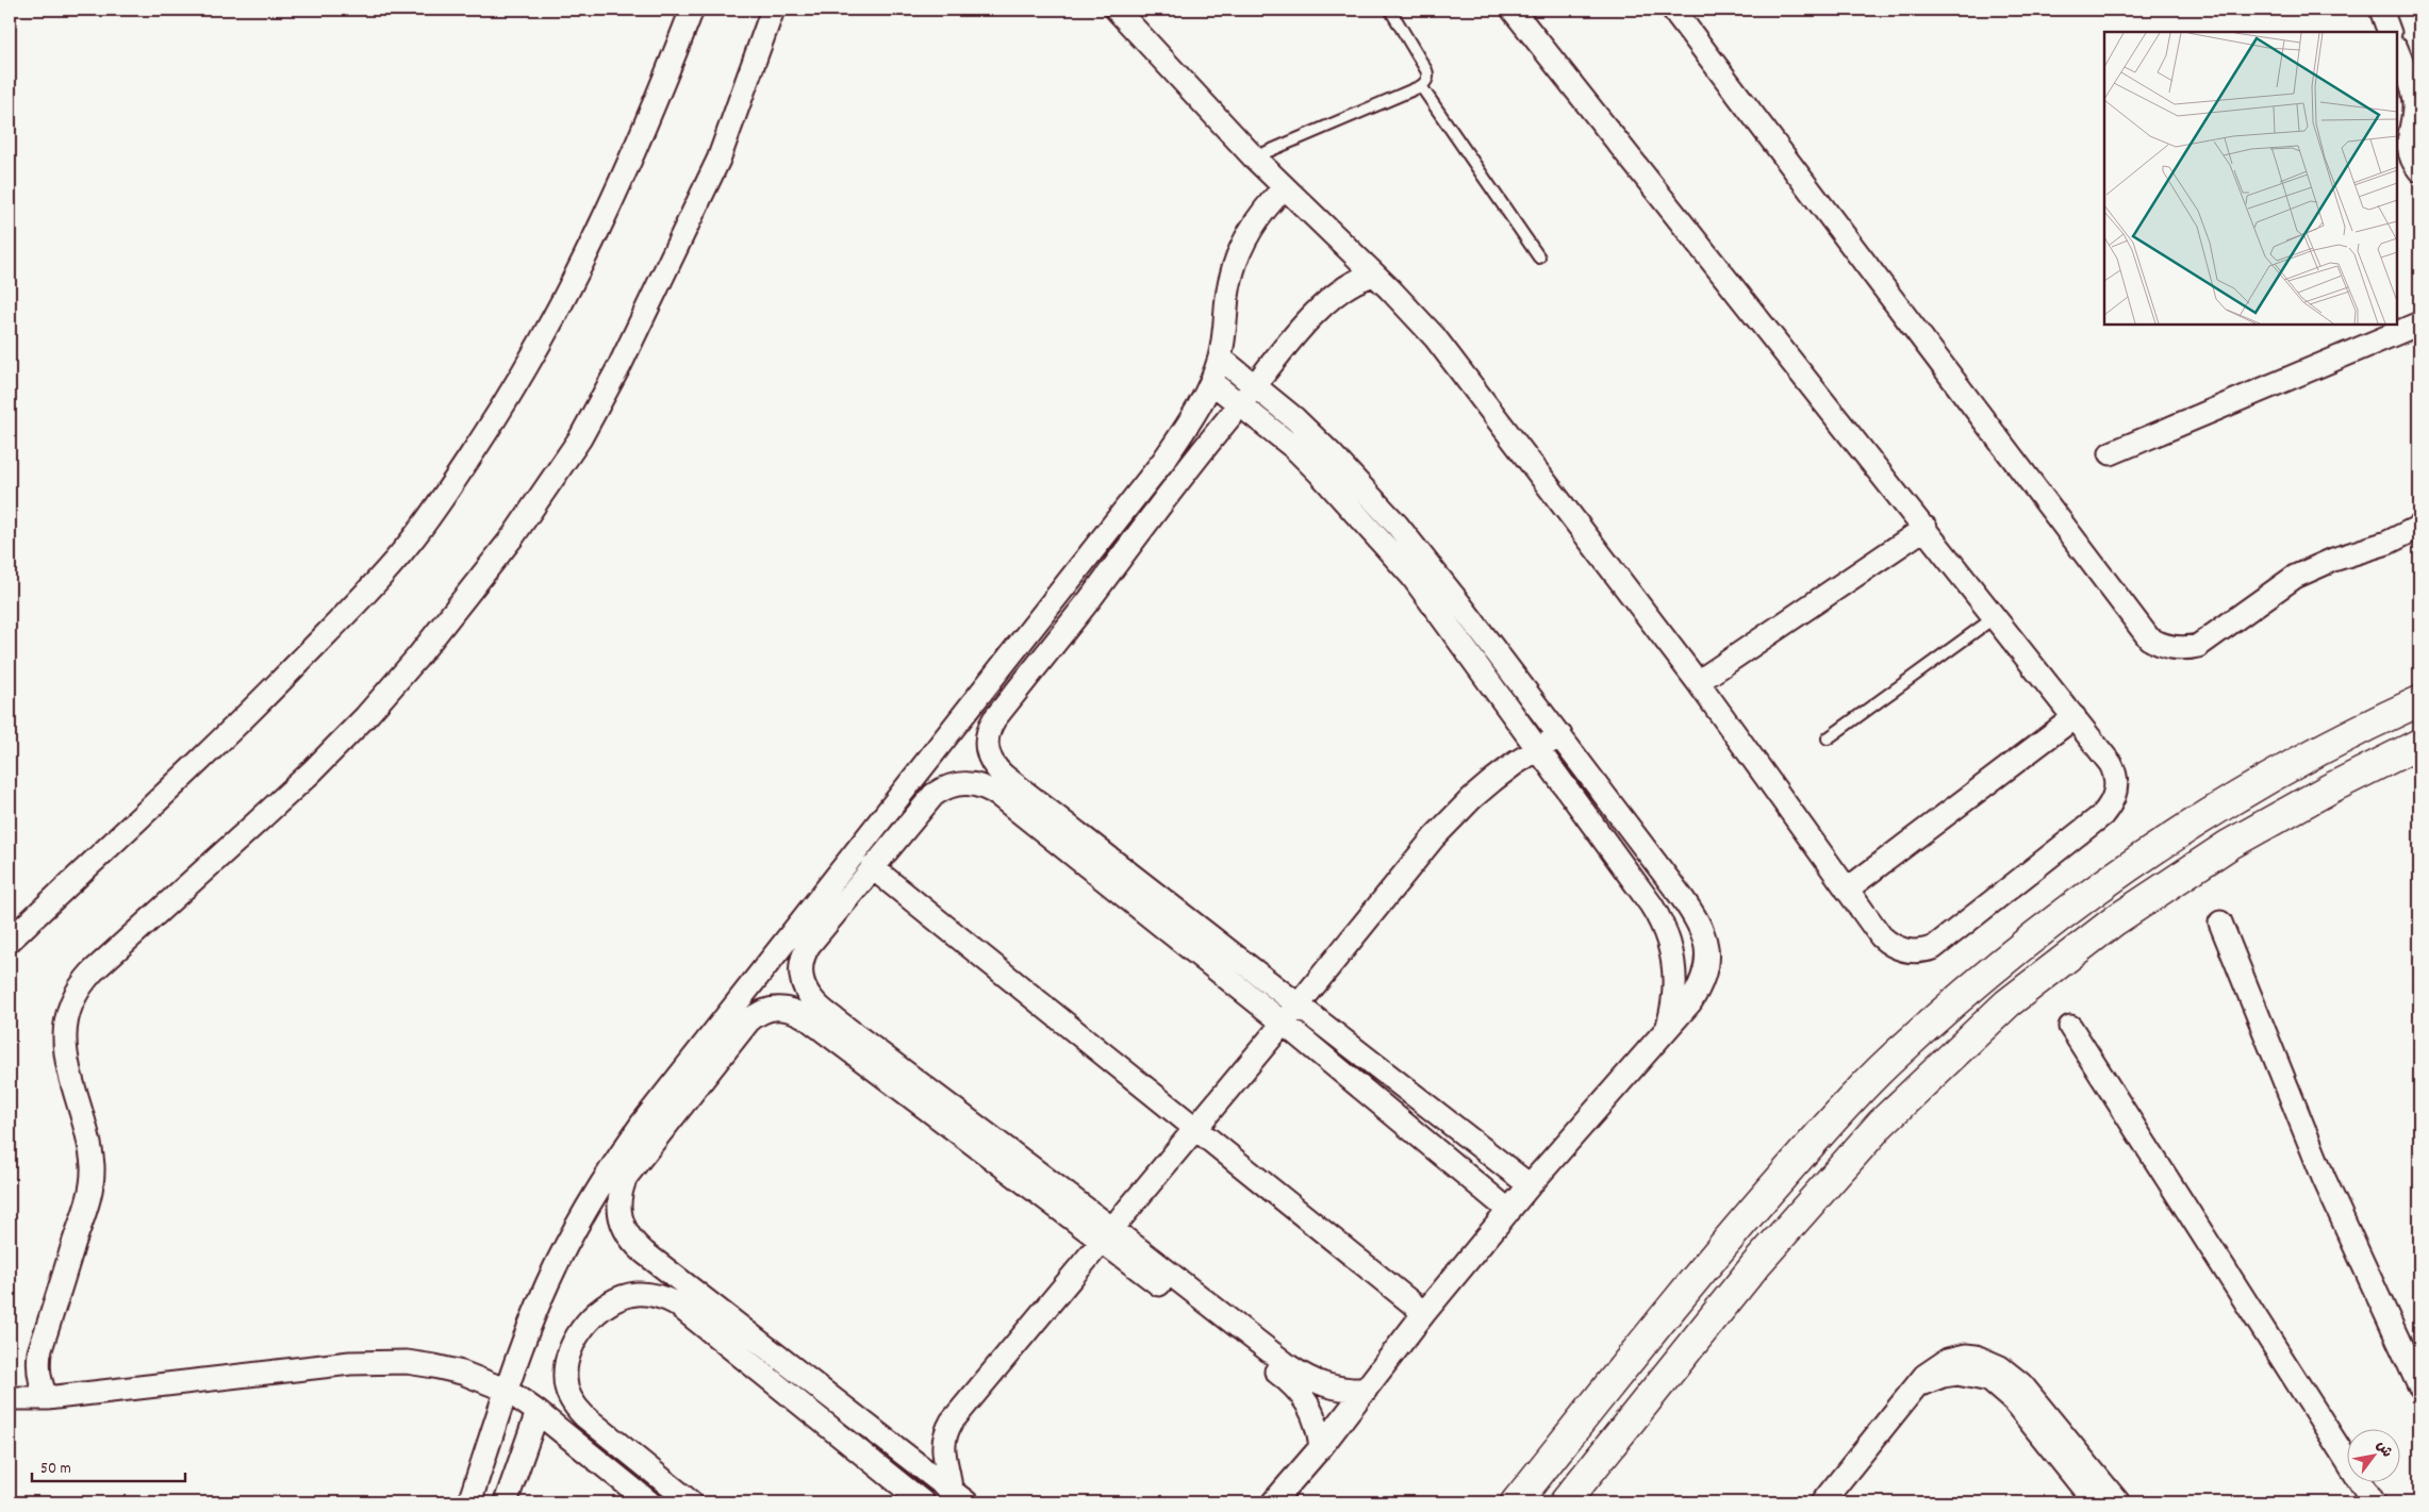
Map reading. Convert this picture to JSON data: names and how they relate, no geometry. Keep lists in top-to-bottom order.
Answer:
{
  "scale_bar": "50 m",
  "north": "top right"
}
